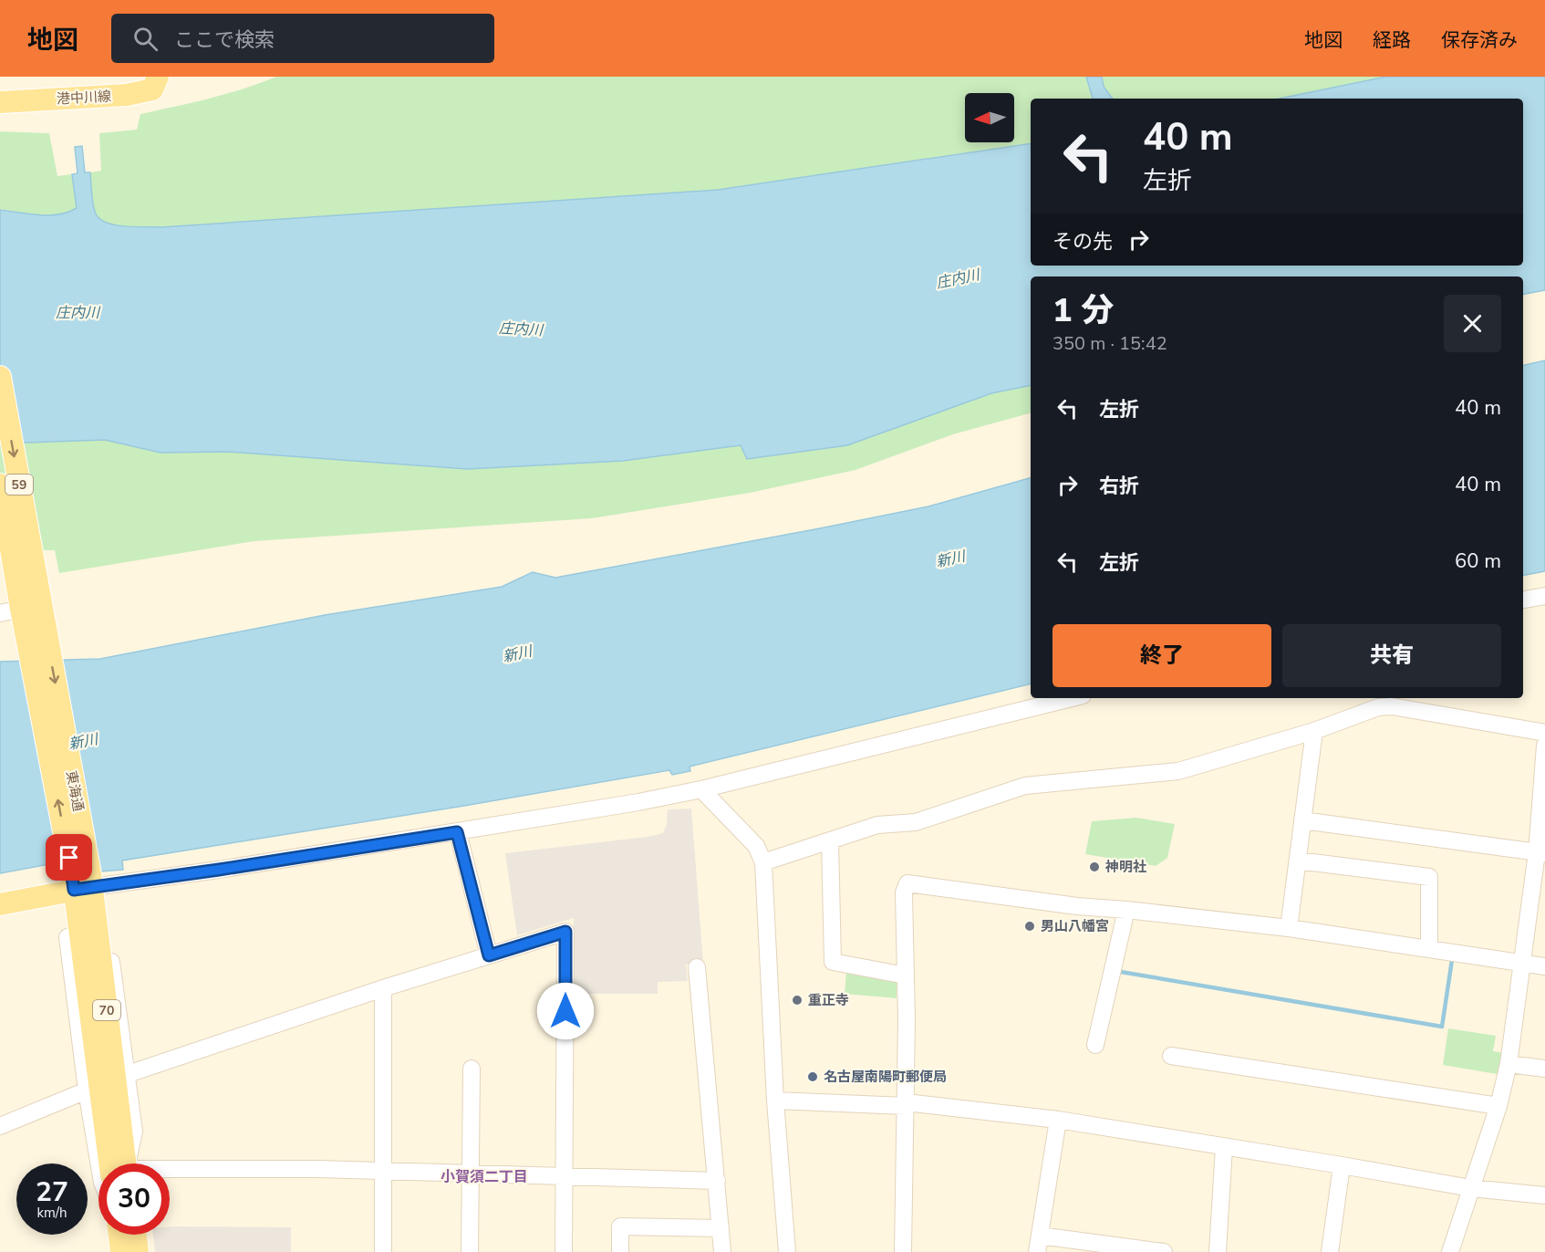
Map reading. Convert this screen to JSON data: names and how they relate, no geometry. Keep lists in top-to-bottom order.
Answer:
{
  "streets": {
    "main road": [
      "港中川線",
      "59",
      "東海通",
      "70"
    ]
  },
  "districts": ["小賀須二丁目"],
  "water": ["庄内川", "新川"],
  "places": [
    "神明社",
    "男山八幡宮",
    "重正寺",
    "名古屋南陽町郵便局"
  ],
  "north": "left",
  "page": {
    "header": "地図",
    "search": "ここで検索",
    "nav": ["地図", "経路", "保存済み"],
    "turn": ["40 m", "左折"],
    "then": "その先",
    "heading": ["1 分", "350 m · 15:42"],
    "list": [
      {
        "name": "左折",
        "value": "40 m"
      },
      {
        "name": "右折",
        "value": "40 m"
      },
      {
        "name": "左折",
        "value": "60 m"
      }
    ],
    "buttons": ["終了", "共有"],
    "speed": "27 km/h",
    "limit": "30"
  }
}
